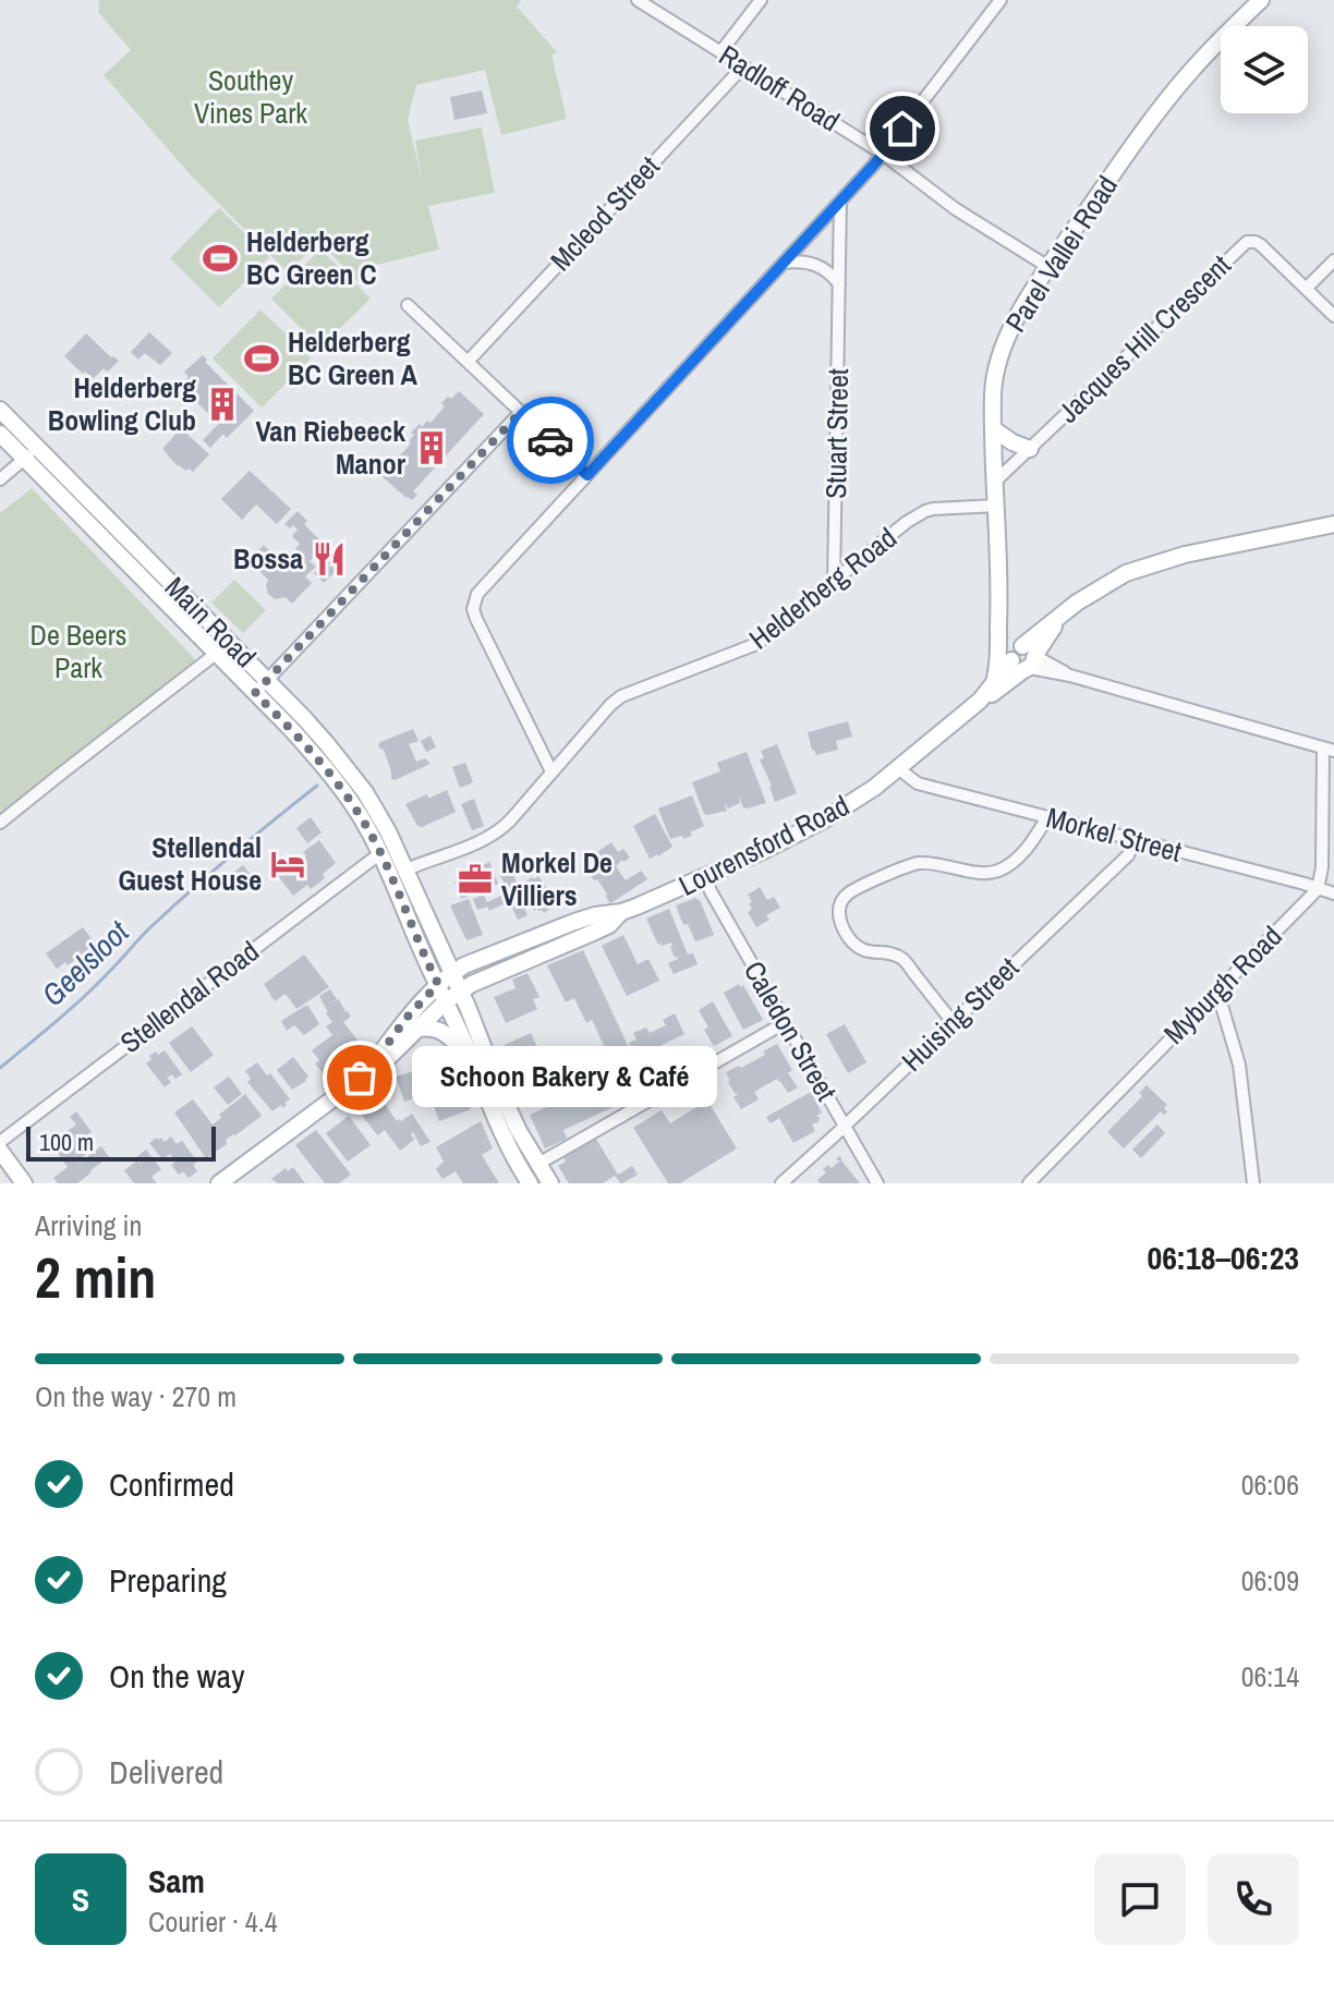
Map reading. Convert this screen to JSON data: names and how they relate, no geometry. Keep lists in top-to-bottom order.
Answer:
{
  "streets": {
    "street": [
      "Radloff Road",
      "Mcleod Street",
      "Parel Vallei Road",
      "Jacques Hill Crescent",
      "Stuart Street",
      "Helderberg Road",
      "Main Road",
      "Morkel Street",
      "Lourensford Road",
      "Myburgh Road",
      "Stellendal Road",
      "Huising Street",
      "Caledon Street"
    ]
  },
  "crossings": [
    ["Radloff Road", "Mcleod Street"],
    ["Radloff Road", "Parel Vallei Road"],
    ["Parel Vallei Road", "Jacques Hill Crescent"],
    ["Parel Vallei Road", "Helderberg Road"],
    ["Parel Vallei Road", "Lourensford Road"],
    ["Stuart Street", "Helderberg Road"],
    ["Helderberg Road", "Main Road"],
    ["Main Road", "Lourensford Road"],
    ["Main Road", "Stellendal Road"],
    ["Morkel Street", "Lourensford Road"],
    ["Morkel Street", "Myburgh Road"],
    ["Morkel Street", "Huising Street"],
    ["Lourensford Road", "Caledon Street"],
    ["Huising Street", "Caledon Street"]
  ],
  "water": ["Geelsloot"],
  "parks": ["Southey Vines Park", "De Beers Park"],
  "places": {
    "sports": ["Helderberg BC Green C", "Helderberg BC Green A"],
    "building": ["Helderberg Bowling Club", "Van Riebeeck Manor"],
    "restaurant": ["Bossa"],
    "hotel": ["Stellendal Guest House"],
    "office": ["Morkel De Villiers"],
    "other": ["Schoon Bakery & Café"]
  },
  "scale_bar": "100 m",
  "page": {
    "bubble": "Schoon Bakery & Café",
    "scale": "100 m",
    "heading": ["2 min", "Arriving in", "06:18–06:23"],
    "panel": ["Sam", "Courier · 4.4"],
    "bar": "On the way · 270 m",
    "list": [
      ["Confirmed", "06:06"],
      ["Preparing", "06:09"],
      ["On the way", "06:14"],
      "Delivered"
    ],
    "round": "S"
  }
}
